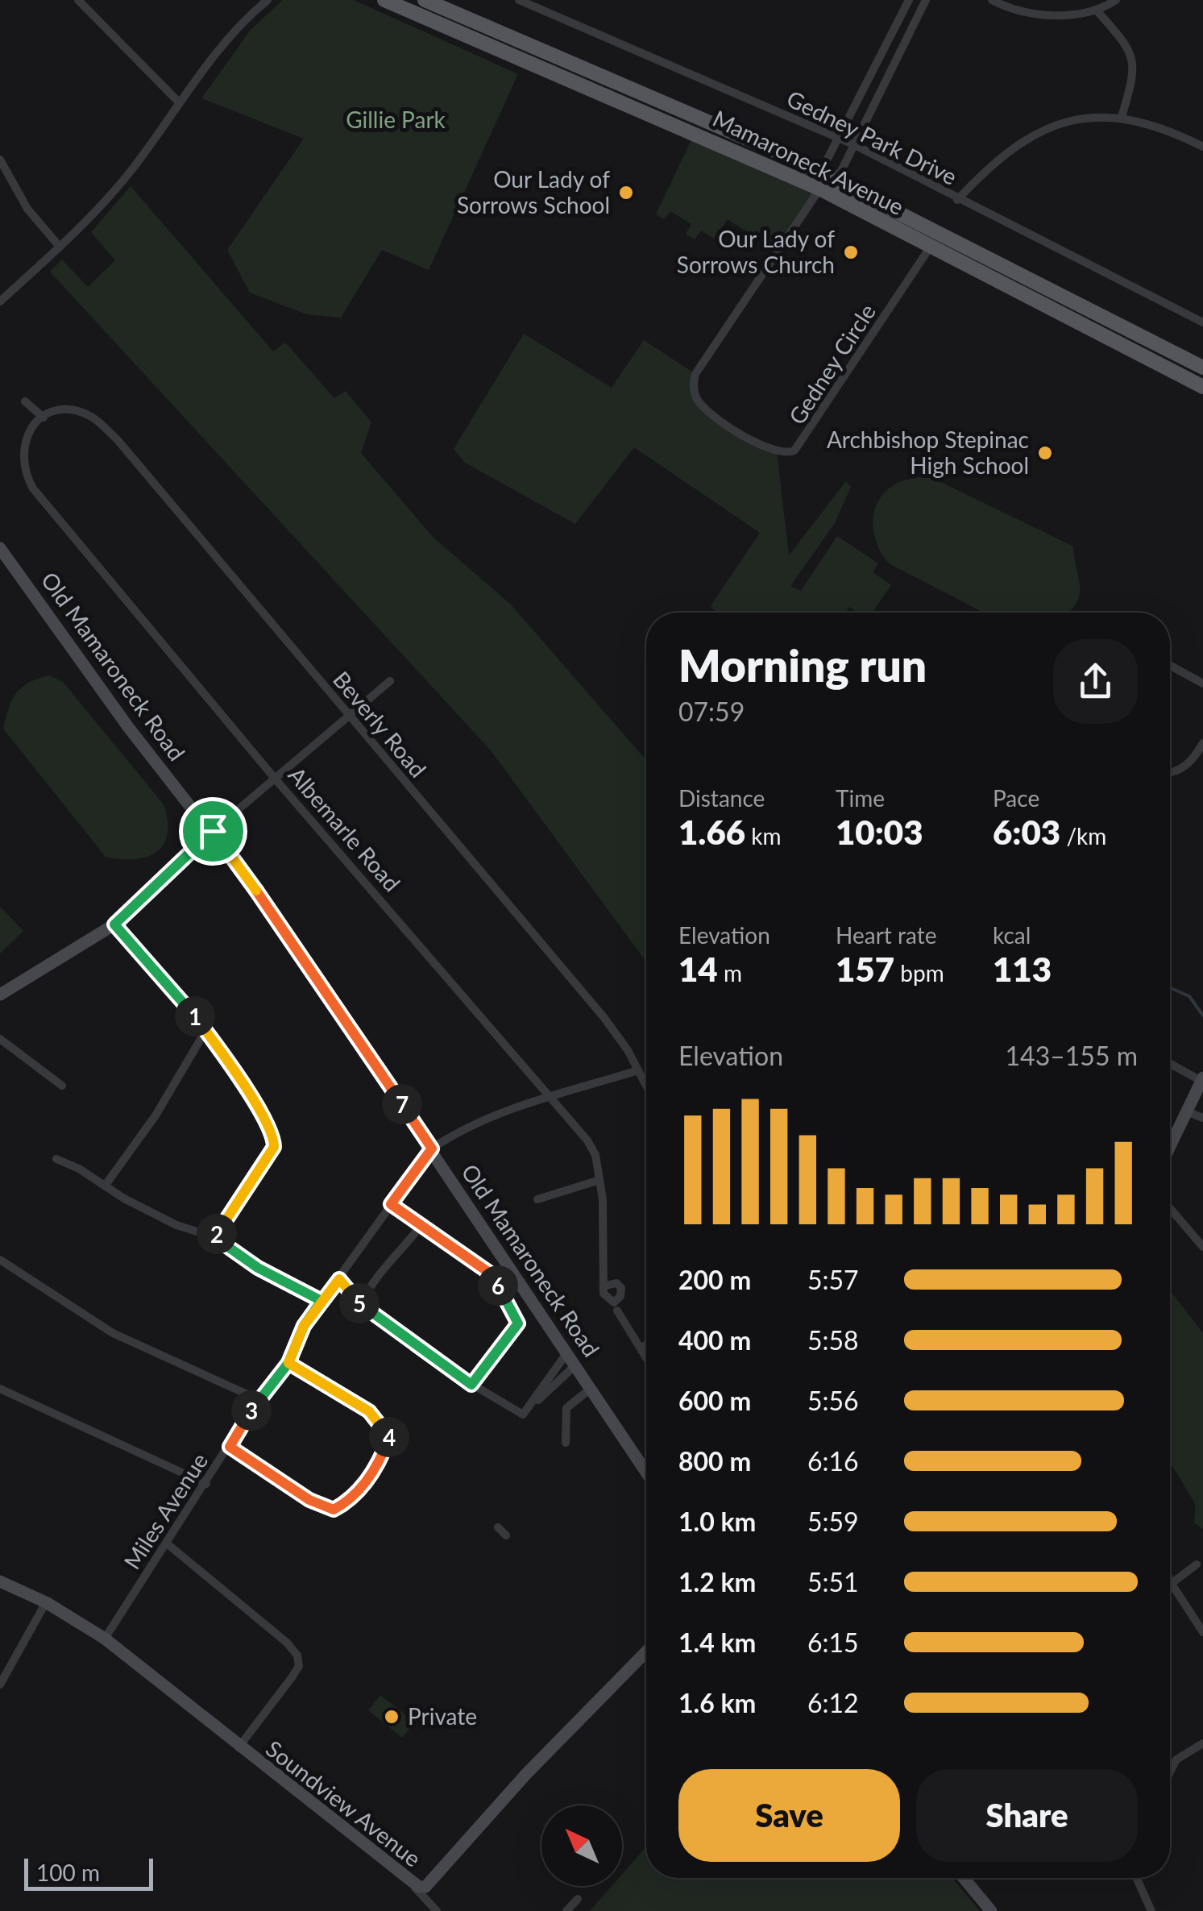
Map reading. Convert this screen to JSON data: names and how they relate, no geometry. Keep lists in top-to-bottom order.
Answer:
{
  "streets": {
    "main road": ["Mamaroneck Avenue"],
    "street": [
      "Gedney Park Drive",
      "Gedney Circle",
      "Old Mamaroneck Road",
      "Beverly Road",
      "Albemarle Road",
      "Miles Avenue",
      "Soundview Avenue"
    ]
  },
  "crossings": [
    ["Mamaroneck Avenue", "Gedney Circle"],
    ["Old Mamaroneck Road", "Miles Avenue"],
    ["Beverly Road", "Albemarle Road"],
    ["Beverly Road", "Miles Avenue"],
    ["Albemarle Road", "Miles Avenue"],
    ["Miles Avenue", "Soundview Avenue"]
  ],
  "parks": ["Gillie Park"],
  "places": [
    "Our Lady of Sorrows School",
    "Our Lady of Sorrows Church",
    "Archbishop Stepinac High School",
    "Private"
  ],
  "scale_bar": "100 m",
  "north": "top left",
  "page": {
    "heading": ["Morning run", "07:59"],
    "stats": [
      ["Distance", "1.66 km"],
      ["Time", "10:03"],
      ["Pace", "6:03 /km"],
      ["Elevation", "14 m"],
      ["Heart rate", "157 bpm"],
      ["kcal", "113"]
    ],
    "pins": [
      "1",
      "7",
      "2",
      "6",
      "5",
      "3",
      "4"
    ],
    "chart": ["Elevation", "143–155 m"],
    "list": [
      {
        "name": "200 m",
        "note": "5:57"
      },
      {
        "name": "400 m",
        "note": "5:58"
      },
      {
        "name": "600 m",
        "note": "5:56"
      },
      {
        "name": "800 m",
        "note": "6:16"
      },
      {
        "name": "1.0 km",
        "note": "5:59"
      },
      {
        "name": "1.2 km",
        "note": "5:51"
      },
      {
        "name": "1.4 km",
        "note": "6:15"
      },
      {
        "name": "1.6 km",
        "note": "6:12"
      }
    ],
    "buttons": ["Save", "Share"],
    "scale": "100 m"
  }
}
